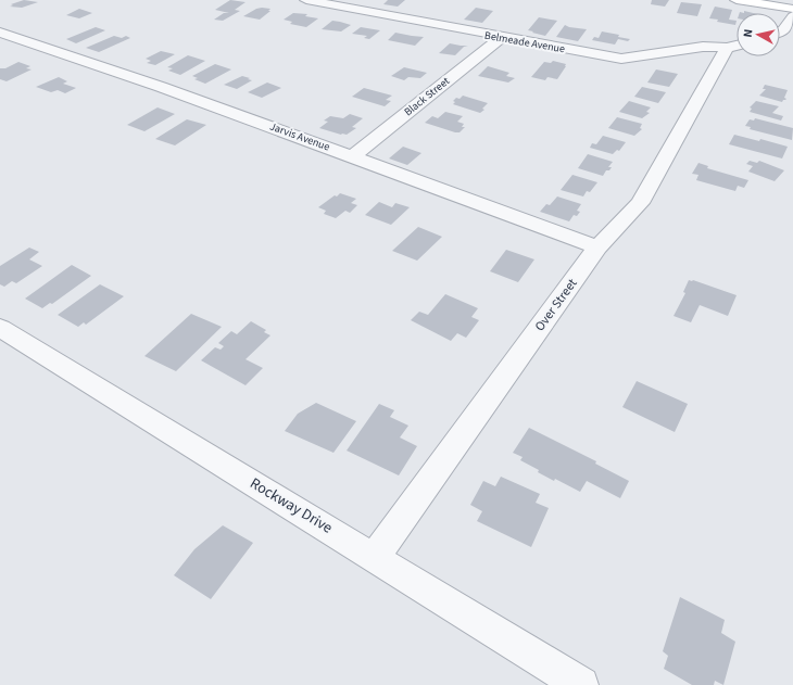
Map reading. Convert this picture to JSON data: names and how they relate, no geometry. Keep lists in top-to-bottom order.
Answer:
{
  "streets": {
    "street": [
      "Belmeade Avenue",
      "Black Street",
      "Jarvis Avenue",
      "Over Street",
      "Rockway Drive"
    ]
  },
  "crossings": [
    ["Belmeade Avenue", "Black Street"],
    ["Belmeade Avenue", "Over Street"],
    ["Black Street", "Jarvis Avenue"],
    ["Jarvis Avenue", "Over Street"],
    ["Over Street", "Rockway Drive"]
  ],
  "north": "left"
}
